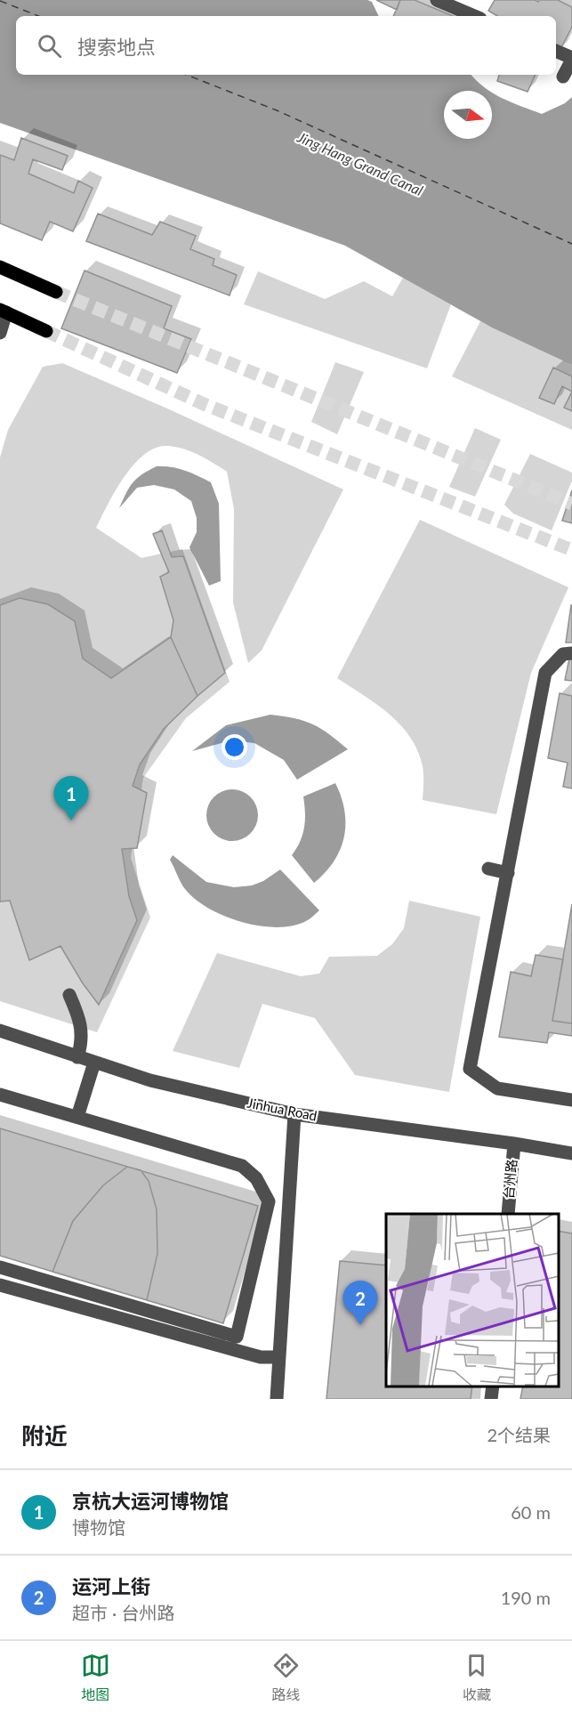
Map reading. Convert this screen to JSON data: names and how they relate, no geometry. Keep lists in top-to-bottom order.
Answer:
{
  "streets": {
    "street": ["Jinhua Road", "台州路"]
  },
  "crossings": [
    ["Jinhua Road", "台州路"]
  ],
  "water": ["Jing Hang Grand Canal"],
  "north": "right",
  "page": {
    "search": "搜索地点",
    "pins": ["1", "2"],
    "heading": ["附近", "2个结果"],
    "list": [
      {
        "mark": "1",
        "name": "京杭大运河博物馆",
        "note": "博物馆",
        "value": "60 m"
      },
      {
        "mark": "2",
        "name": "运河上街",
        "note": "超市 · 台州路",
        "value": "190 m"
      }
    ],
    "nav": ["地图", "路线", "收藏"]
  }
}
